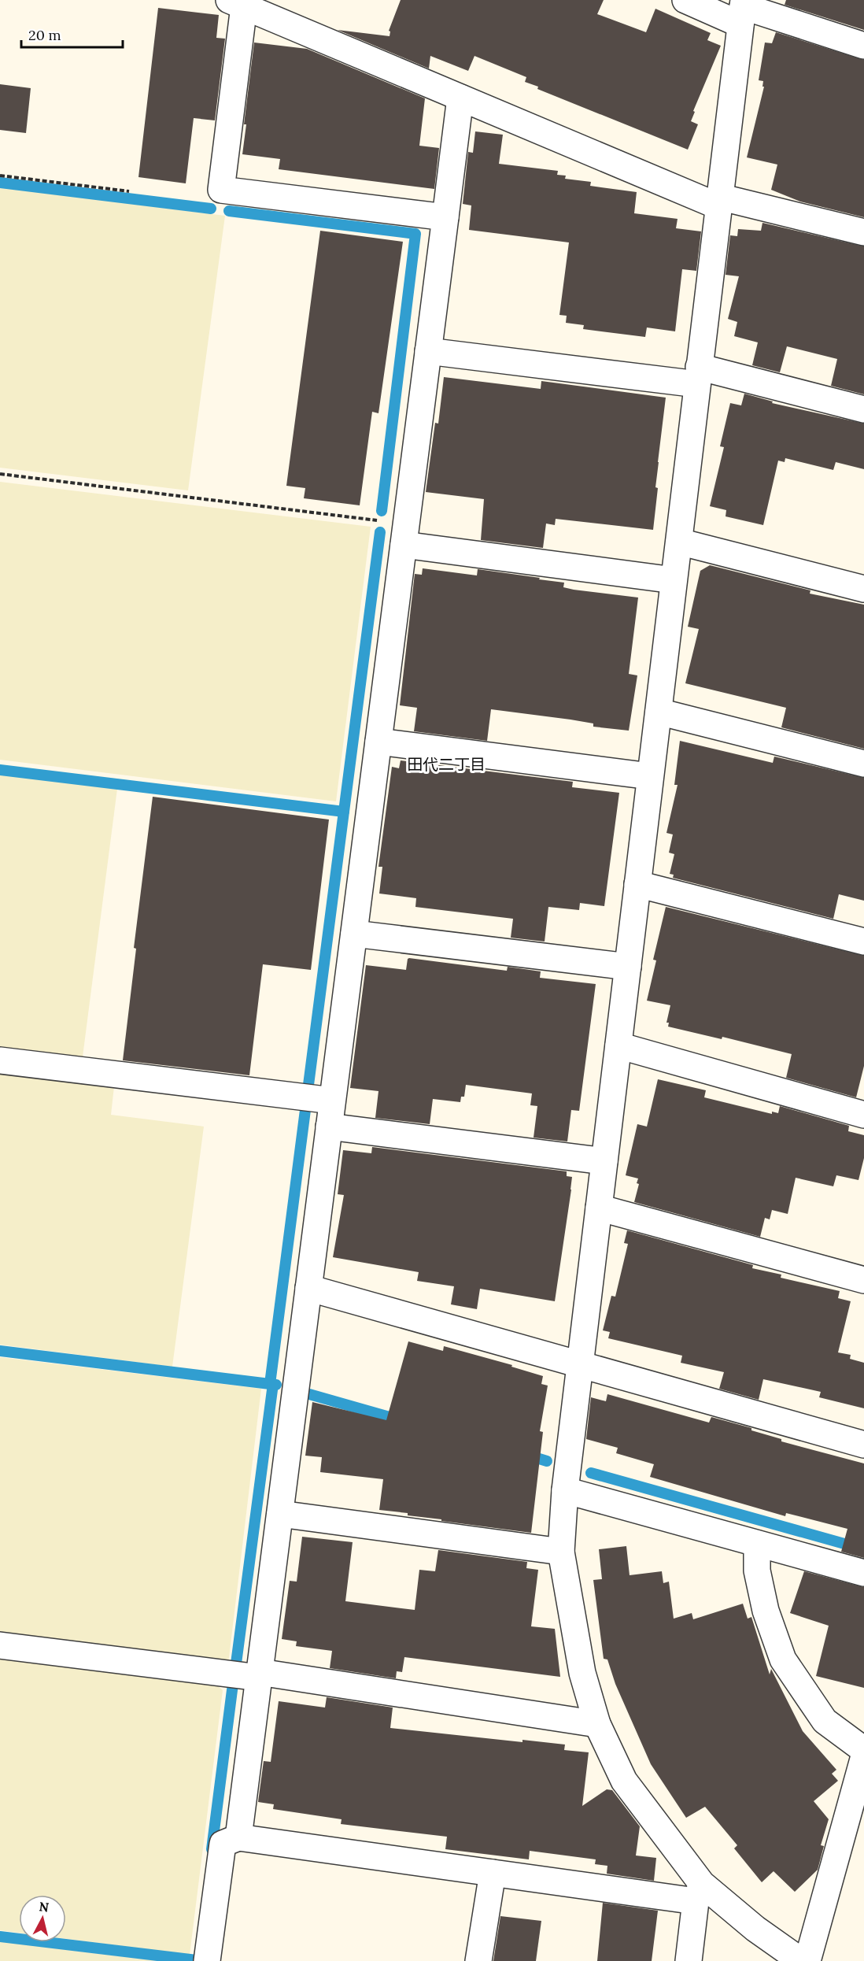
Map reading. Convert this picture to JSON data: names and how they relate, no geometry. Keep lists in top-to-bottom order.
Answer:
{
  "districts": ["田代二丁目"],
  "scale_bar": "20 m",
  "north": "top"
}
